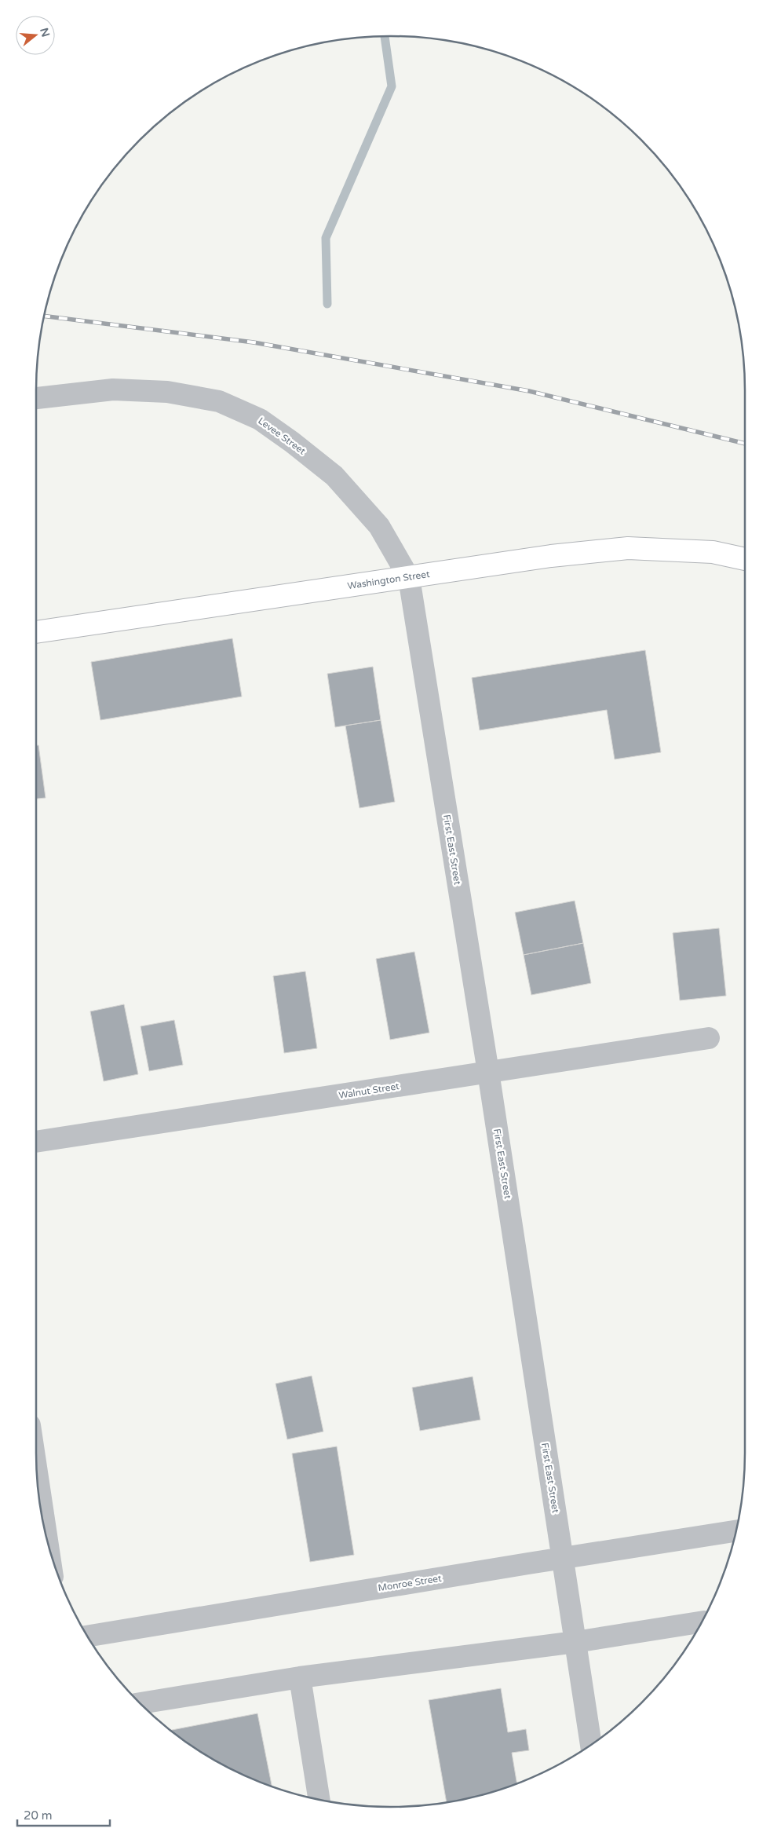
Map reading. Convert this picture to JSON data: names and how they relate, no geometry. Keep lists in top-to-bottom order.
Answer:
{
  "streets": {
    "main road": ["Washington Street"],
    "street": [
      "Levee Street",
      "First East Street",
      "Walnut Street",
      "Monroe Street"
    ]
  },
  "crossings": [
    ["Levee Street", "Washington Street"],
    ["Levee Street", "First East Street"],
    ["Washington Street", "First East Street"],
    ["First East Street", "Walnut Street"],
    ["First East Street", "Monroe Street"]
  ],
  "scale_bar": "20 m",
  "north": "right"
}
